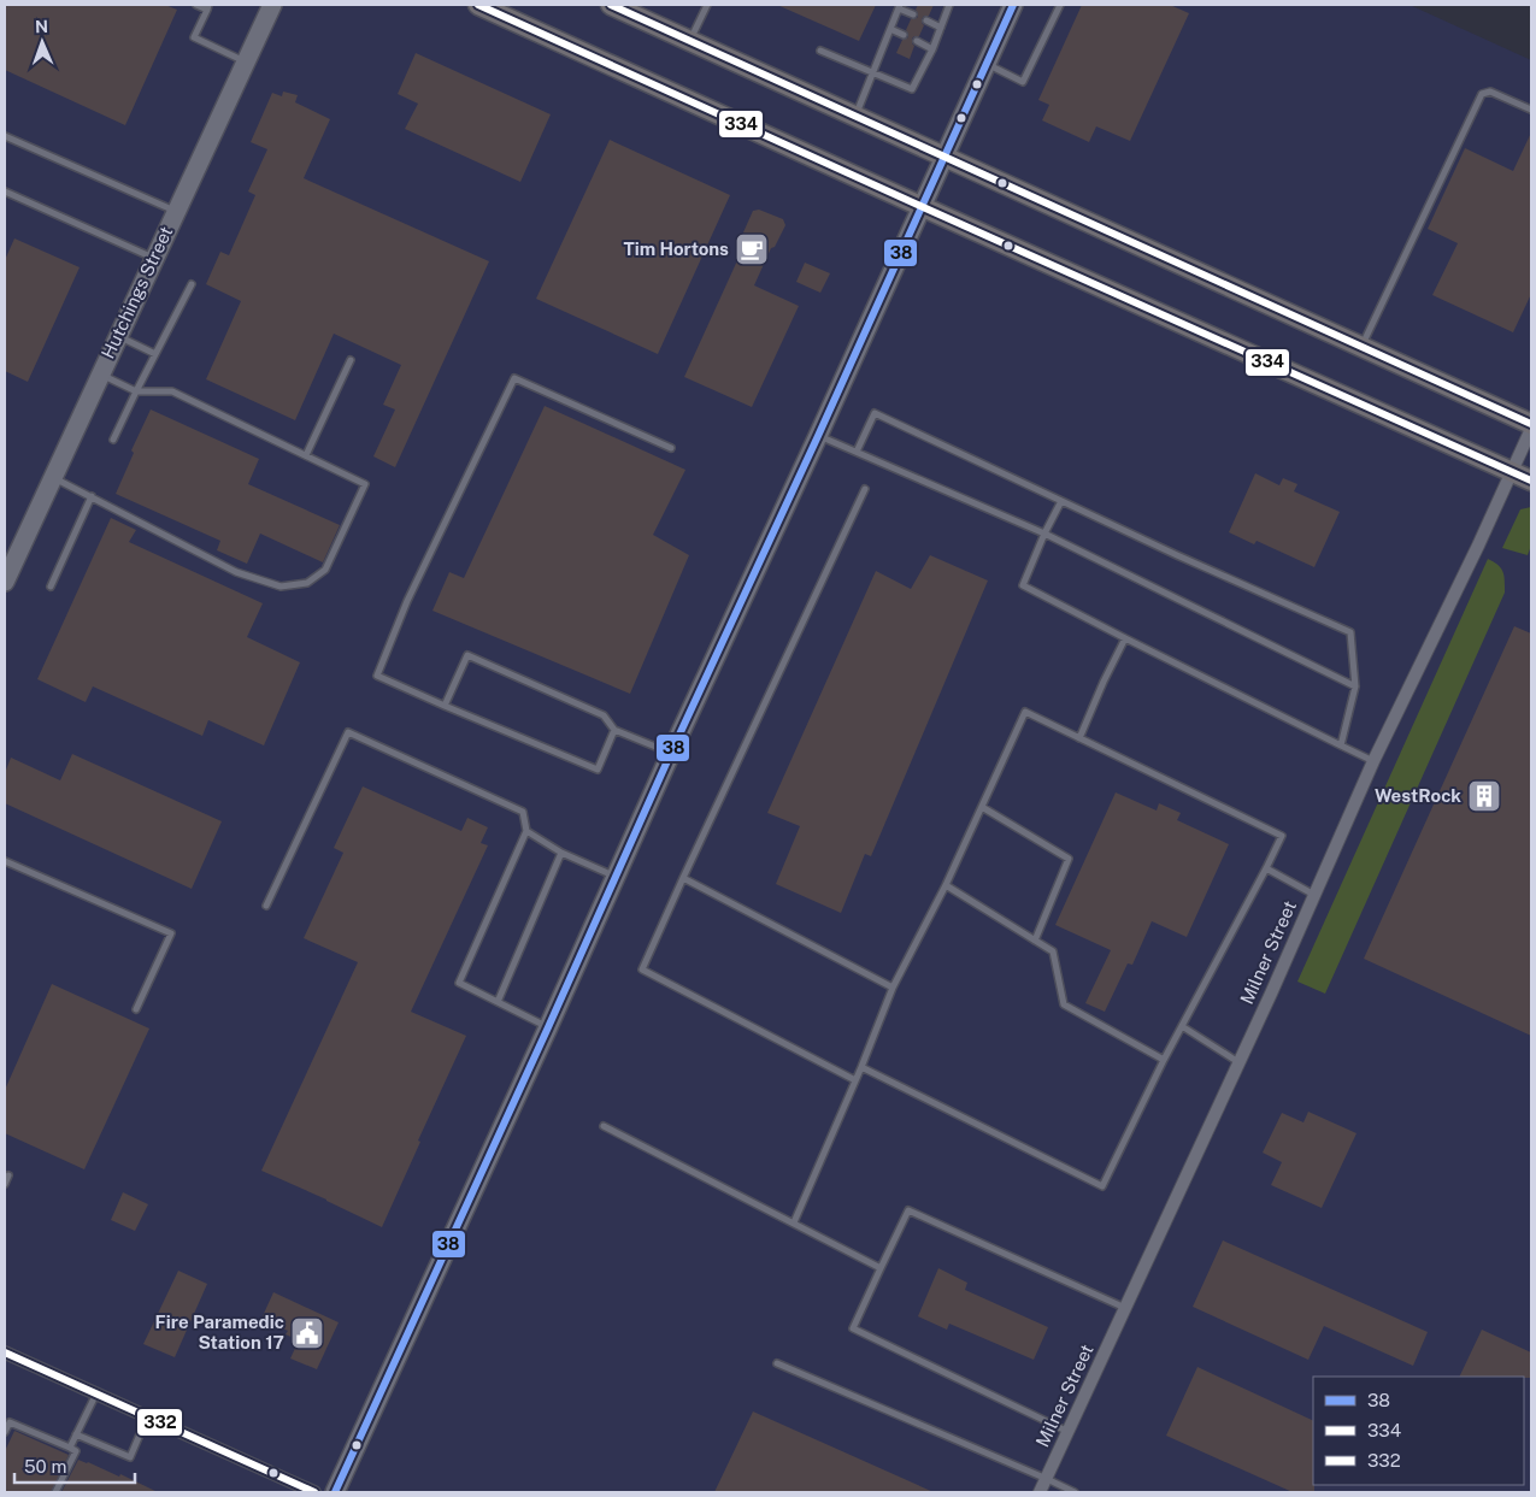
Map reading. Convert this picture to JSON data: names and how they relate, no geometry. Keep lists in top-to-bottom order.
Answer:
{
  "streets": {
    "street": ["Hutchings Street", "Milner Street"]
  },
  "places": {
    "cafe": ["Tim Hortons"],
    "building": ["WestRock"],
    "public building": ["Fire Paramedic Station 17"]
  },
  "lines": ["transit line 38", "transit line 334", "transit line 332"],
  "legend": ["38", "334", "332"],
  "scale_bar": "50 m",
  "north": "top"
}
